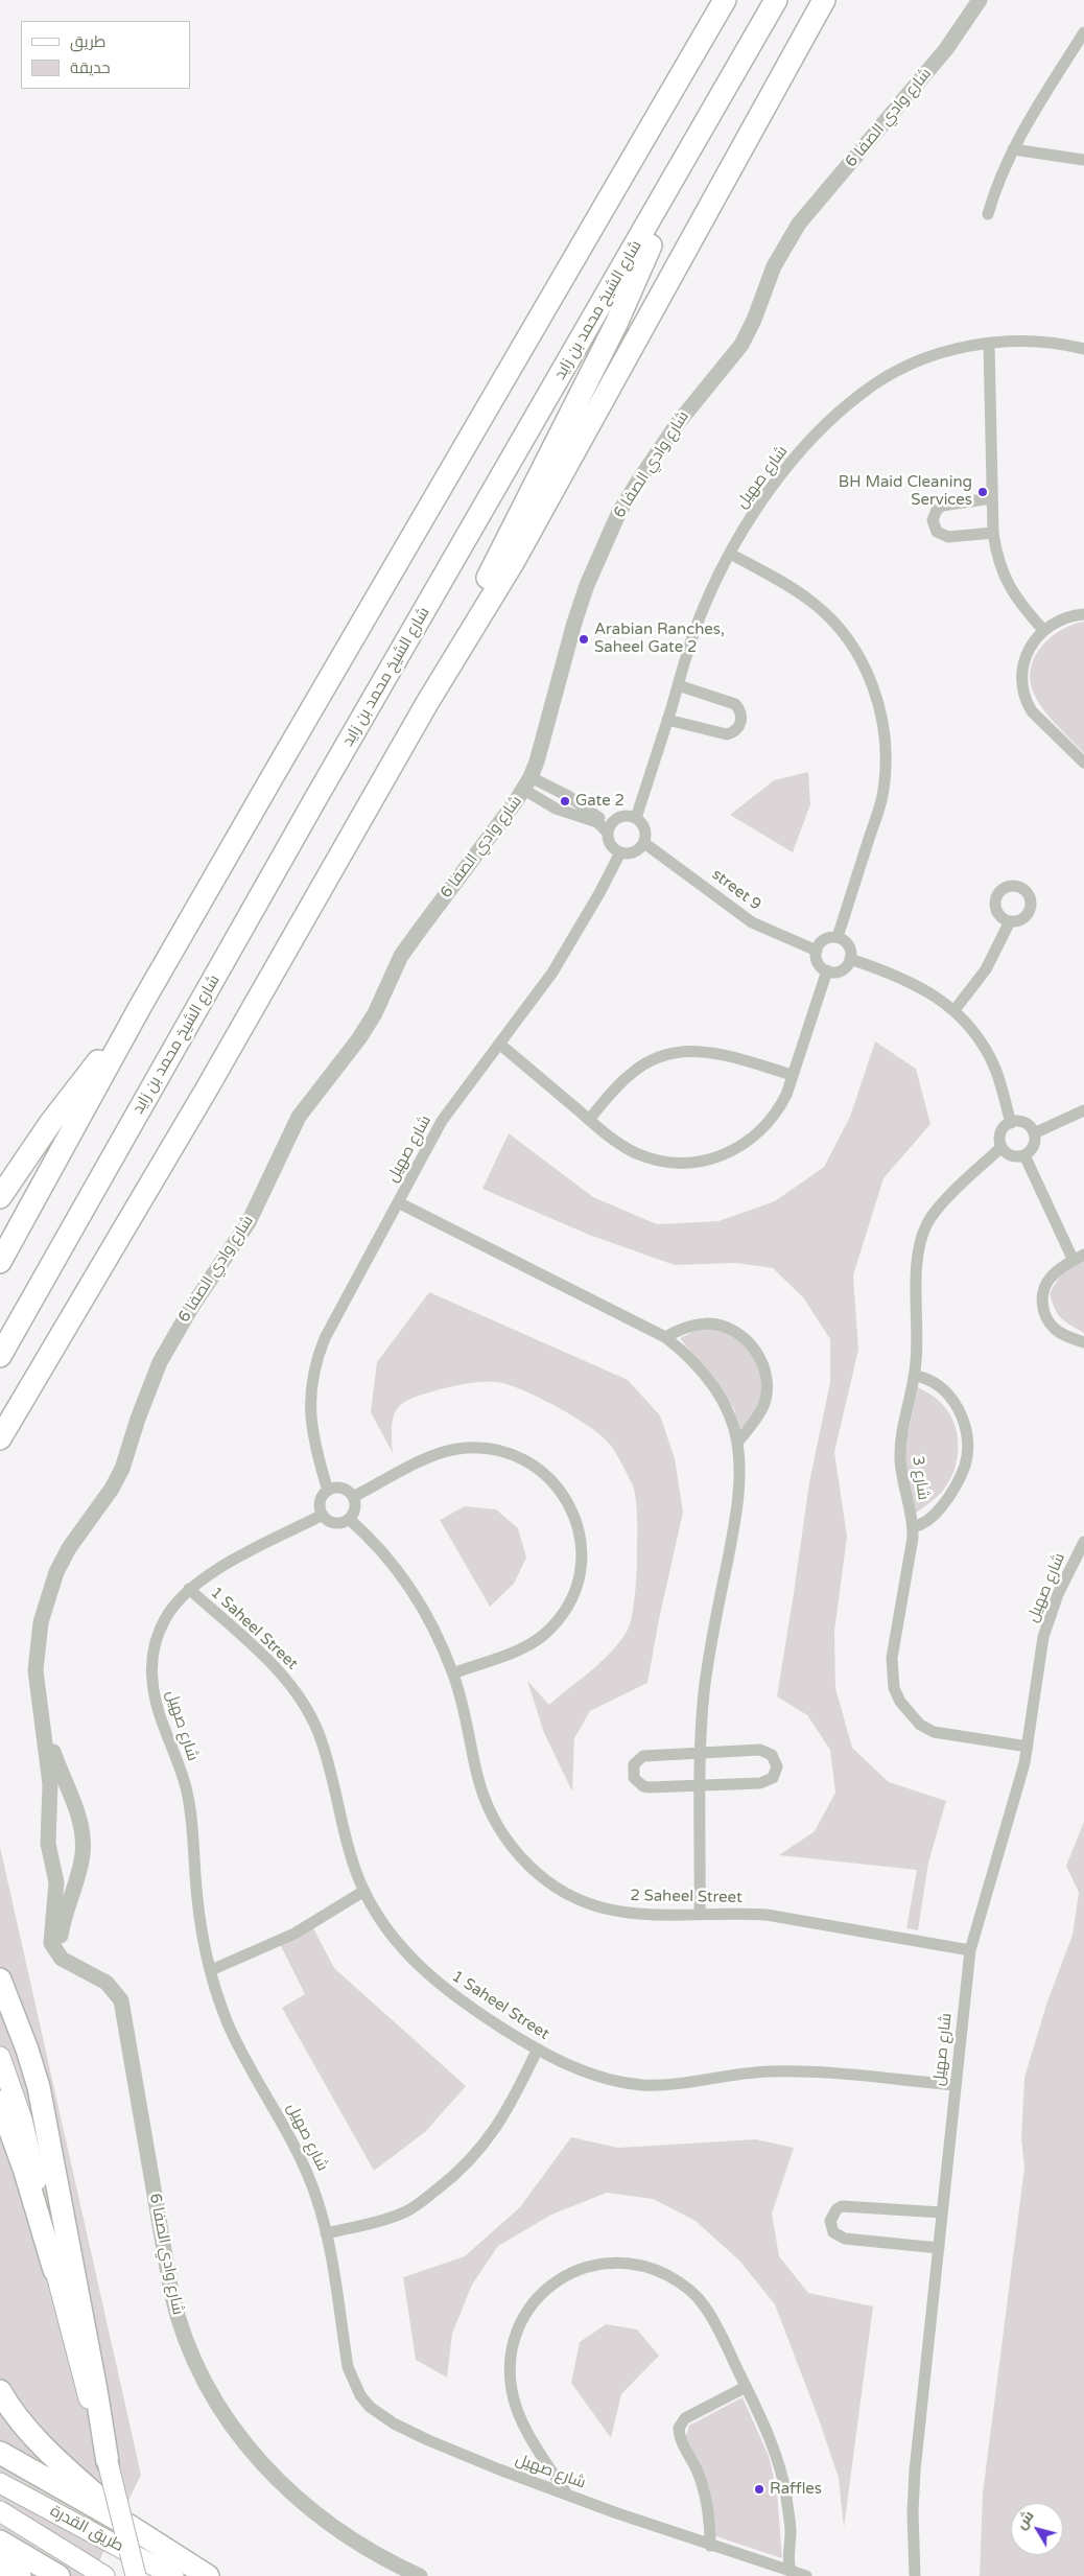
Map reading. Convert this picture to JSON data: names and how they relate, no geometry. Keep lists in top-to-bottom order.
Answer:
{
  "streets": {
    "highway": ["شارع الشيخ محمد بن زايد"],
    "main road": ["طريق القدرة"],
    "street": [
      "شارع وادي الصفا 6",
      "شارع صهيل",
      "street 9",
      "3 شارع",
      "1 Saheel Street",
      "2 Saheel Street"
    ]
  },
  "crossings": [
    ["شارع صهيل", "street 9"],
    ["شارع صهيل", "3 شارع"],
    ["شارع صهيل", "1 Saheel Street"],
    ["شارع صهيل", "2 Saheel Street"]
  ],
  "places": [
    "BH Maid Cleaning Services",
    "Arabian Ranches, Saheel Gate 2",
    "Gate 2",
    "Raffles"
  ],
  "legend": ["طريق", "حديقة"],
  "north": "top left"
}
